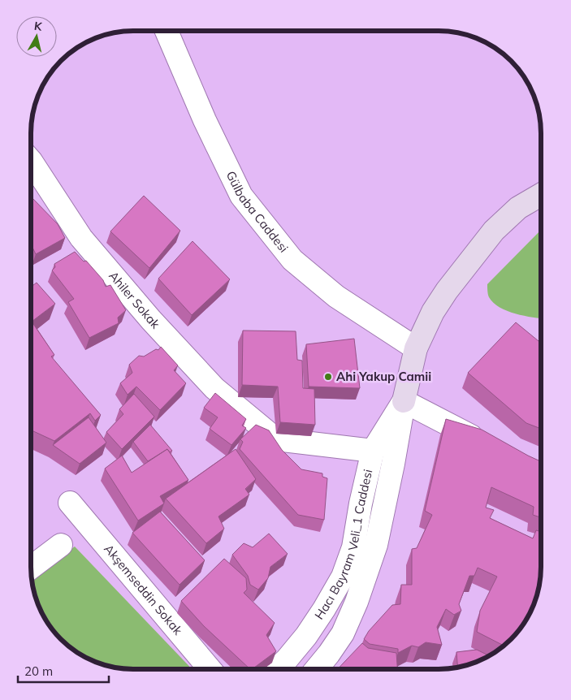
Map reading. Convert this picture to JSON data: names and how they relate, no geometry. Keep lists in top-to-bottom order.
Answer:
{
  "streets": {
    "street": [
      "Gülbaba Caddesi",
      "Ahiler Sokak",
      "Hacı Bayram Veli_1 Caddesi",
      "Akşemseddin Sokak"
    ]
  },
  "crossings": [
    ["Gülbaba Caddesi", "Hacı Bayram Veli_1 Caddesi"],
    ["Ahiler Sokak", "Hacı Bayram Veli_1 Caddesi"]
  ],
  "places": ["Ahi Yakup Camii"],
  "scale_bar": "20 m",
  "north": "top"
}
